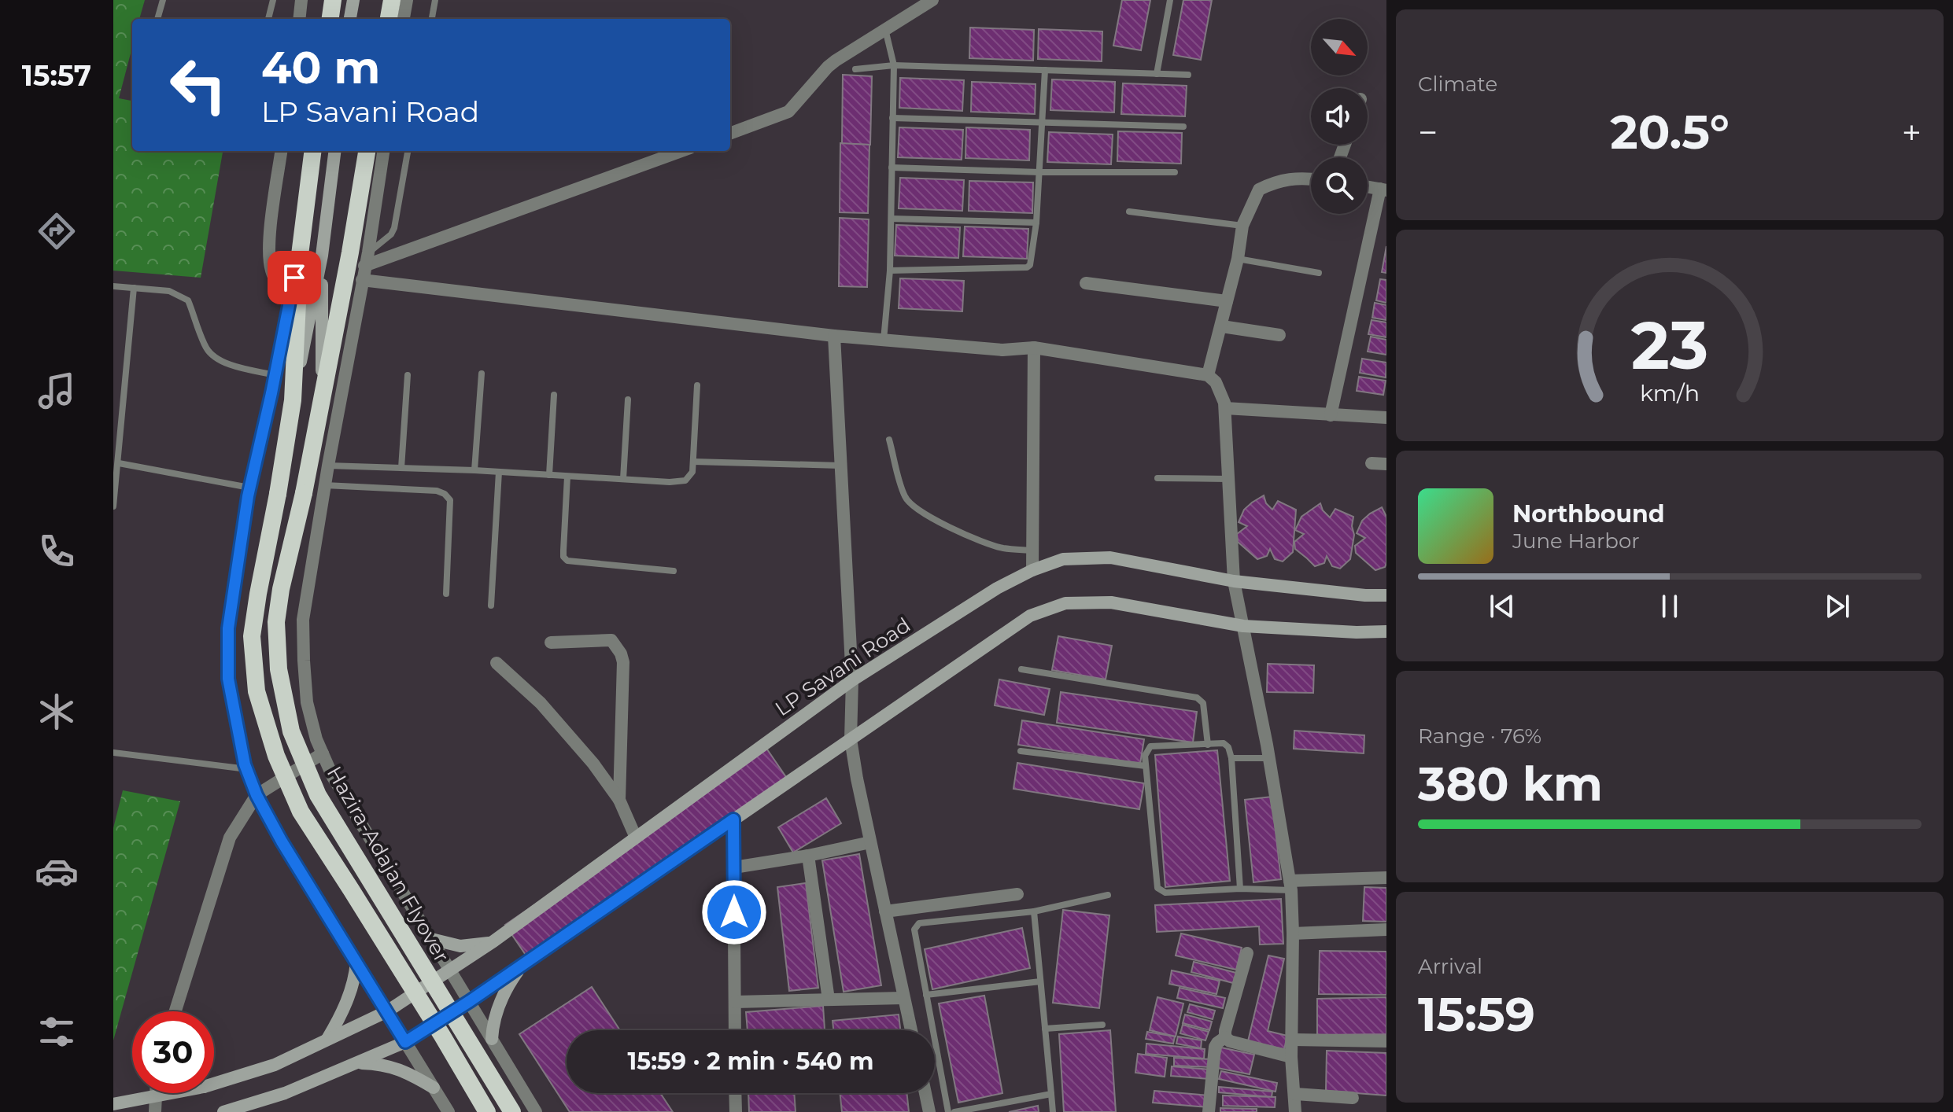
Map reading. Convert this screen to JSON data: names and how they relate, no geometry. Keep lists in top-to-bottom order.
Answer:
{
  "streets": {
    "highway": ["Hazira-Adajan Flyover"],
    "main road": ["LP Savani Road"]
  },
  "north": "bottom right",
  "page": {
    "tabs": "15:57",
    "tile": [
      "Climate",
      ["Range · 76%", "380 km"],
      ["Arrival", "15:59"]
    ],
    "turn": ["40 m", "LP Savani Road"],
    "heat": ["−", "20.5°", "+"],
    "song": ["Northbound", "June Harbor"],
    "limit": "30",
    "trip": "15:59 · 2 min · 540 m",
    "gauge": ["23", "km/h"]
  }
}
